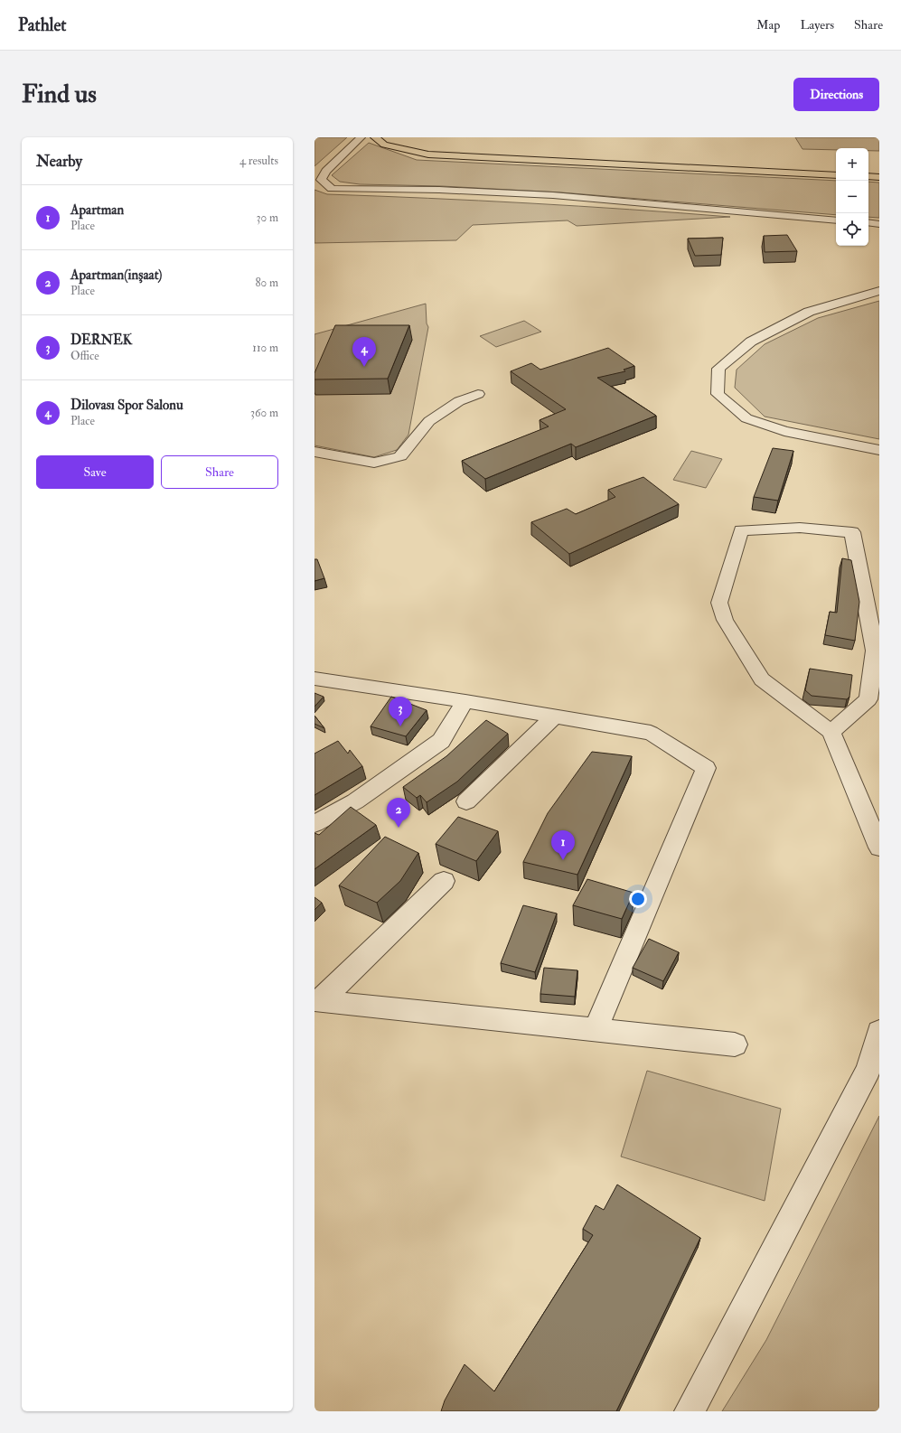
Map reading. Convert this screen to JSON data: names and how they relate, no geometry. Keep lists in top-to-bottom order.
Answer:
{
  "page": {
    "header": "Pathlet",
    "nav": ["Map", "Layers", "Share"],
    "buttons": [
      "Directions",
      ["Save", "Share"]
    ],
    "title": "Find us",
    "heading": ["Nearby", "4 results"],
    "map_buttons": ["+", "−"],
    "list": [
      {
        "mark": "1",
        "name": "Apartman",
        "note": "Place",
        "value": "30 m"
      },
      {
        "mark": "2",
        "name": "Apartman(inşaat)",
        "note": "Place",
        "value": "80 m"
      },
      {
        "mark": "3",
        "name": "DERNEK",
        "note": "Office",
        "value": "110 m"
      },
      {
        "mark": "4",
        "name": "Dilovası Spor Salonu",
        "note": "Place",
        "value": "360 m"
      }
    ],
    "pins": [
      "4",
      "3",
      "2",
      "1"
    ]
  }
}
